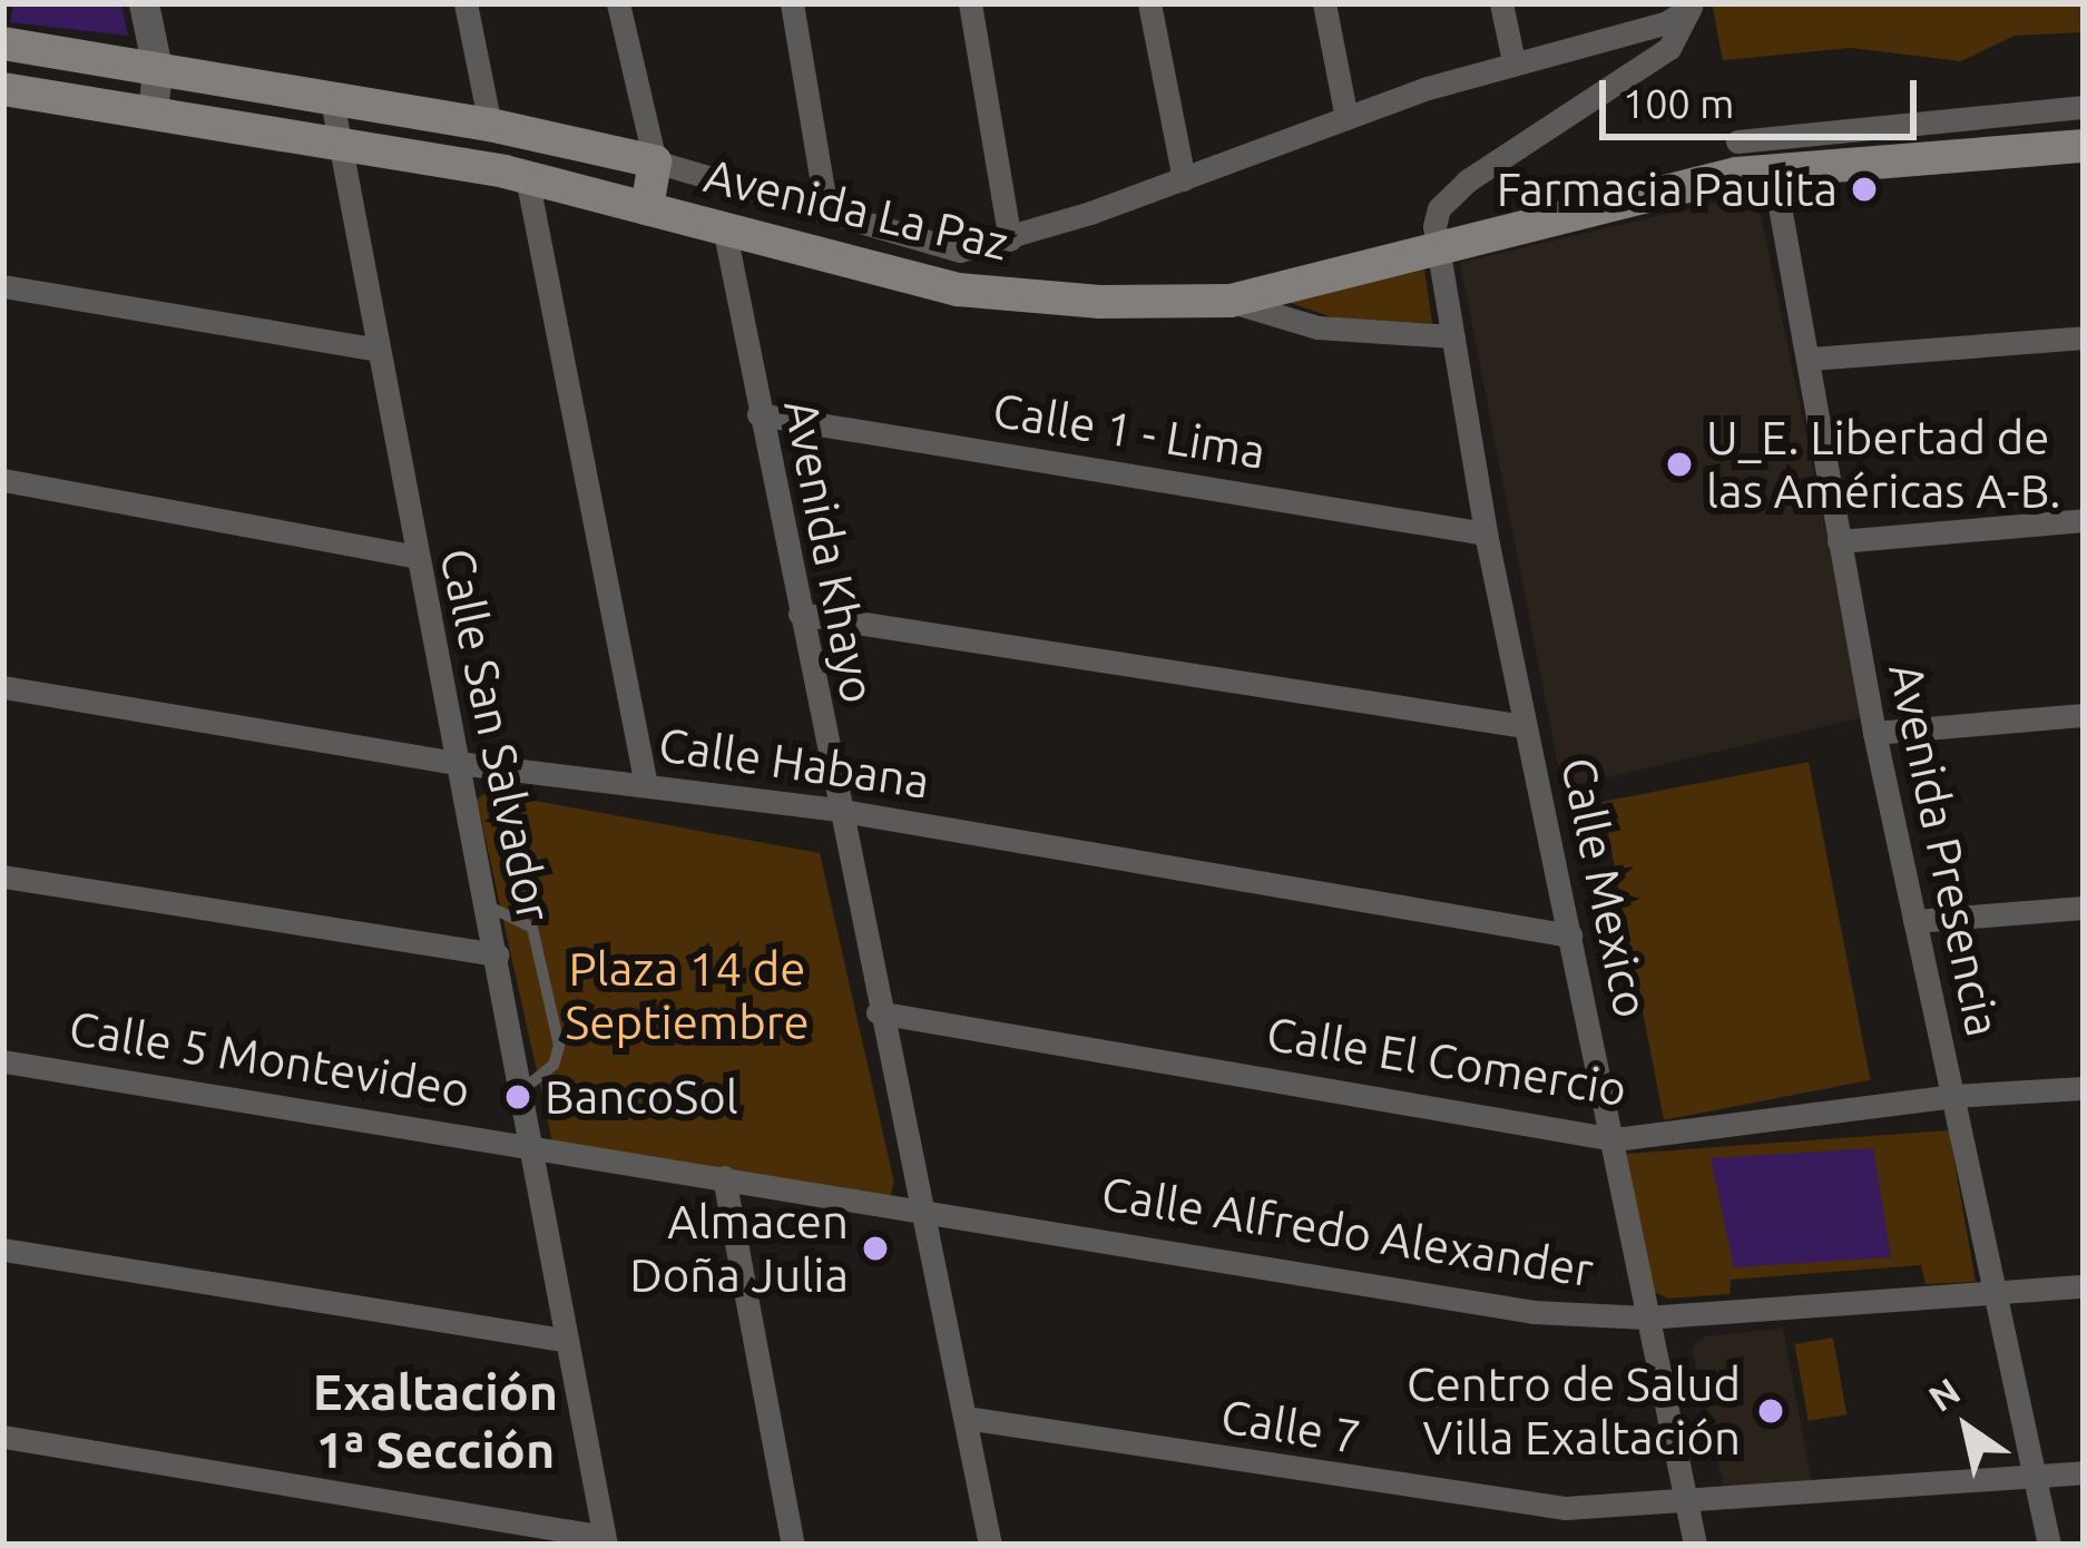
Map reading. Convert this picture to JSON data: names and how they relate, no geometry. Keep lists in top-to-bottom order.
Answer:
{
  "streets": {
    "main road": ["Avenida La Paz"],
    "street": [
      "Calle 1 - Lima",
      "Avenida Khayo",
      "Calle San Salvador",
      "Calle Habana",
      "Avenida Presencia",
      "Calle Mexico",
      "Calle 5 Montevideo",
      "Calle El Comercio",
      "Calle Alfredo Alexander",
      "Calle 7"
    ]
  },
  "crossings": [
    ["Avenida La Paz", "Avenida Khayo"],
    ["Avenida La Paz", "Calle San Salvador"],
    ["Avenida La Paz", "Avenida Presencia"],
    ["Avenida La Paz", "Calle Mexico"],
    ["Calle 1 - Lima", "Avenida Khayo"],
    ["Calle 1 - Lima", "Calle Mexico"],
    ["Avenida Khayo", "Calle Habana"],
    ["Avenida Khayo", "Calle 5 Montevideo"],
    ["Avenida Khayo", "Calle El Comercio"],
    ["Avenida Khayo", "Calle Alfredo Alexander"],
    ["Avenida Khayo", "Calle 7"],
    ["Calle San Salvador", "Calle Habana"],
    ["Calle San Salvador", "Calle 5 Montevideo"],
    ["Calle Habana", "Calle Mexico"],
    ["Avenida Presencia", "Calle El Comercio"],
    ["Avenida Presencia", "Calle Alfredo Alexander"],
    ["Avenida Presencia", "Calle 7"],
    ["Calle Mexico", "Calle El Comercio"],
    ["Calle Mexico", "Calle Alfredo Alexander"],
    ["Calle Mexico", "Calle 7"],
    ["Calle 5 Montevideo", "Calle Alfredo Alexander"]
  ],
  "districts": ["Exaltación 1ª Sección"],
  "parks": ["Plaza 14 de Septiembre"],
  "places": [
    "Farmacia Paulita",
    "U_E. Libertad de las Américas A-B.",
    "BancoSol",
    "Almacen Doña Julia",
    "Centro de Salud Villa Exaltación"
  ],
  "scale_bar": "100 m",
  "north": "top left"
}
